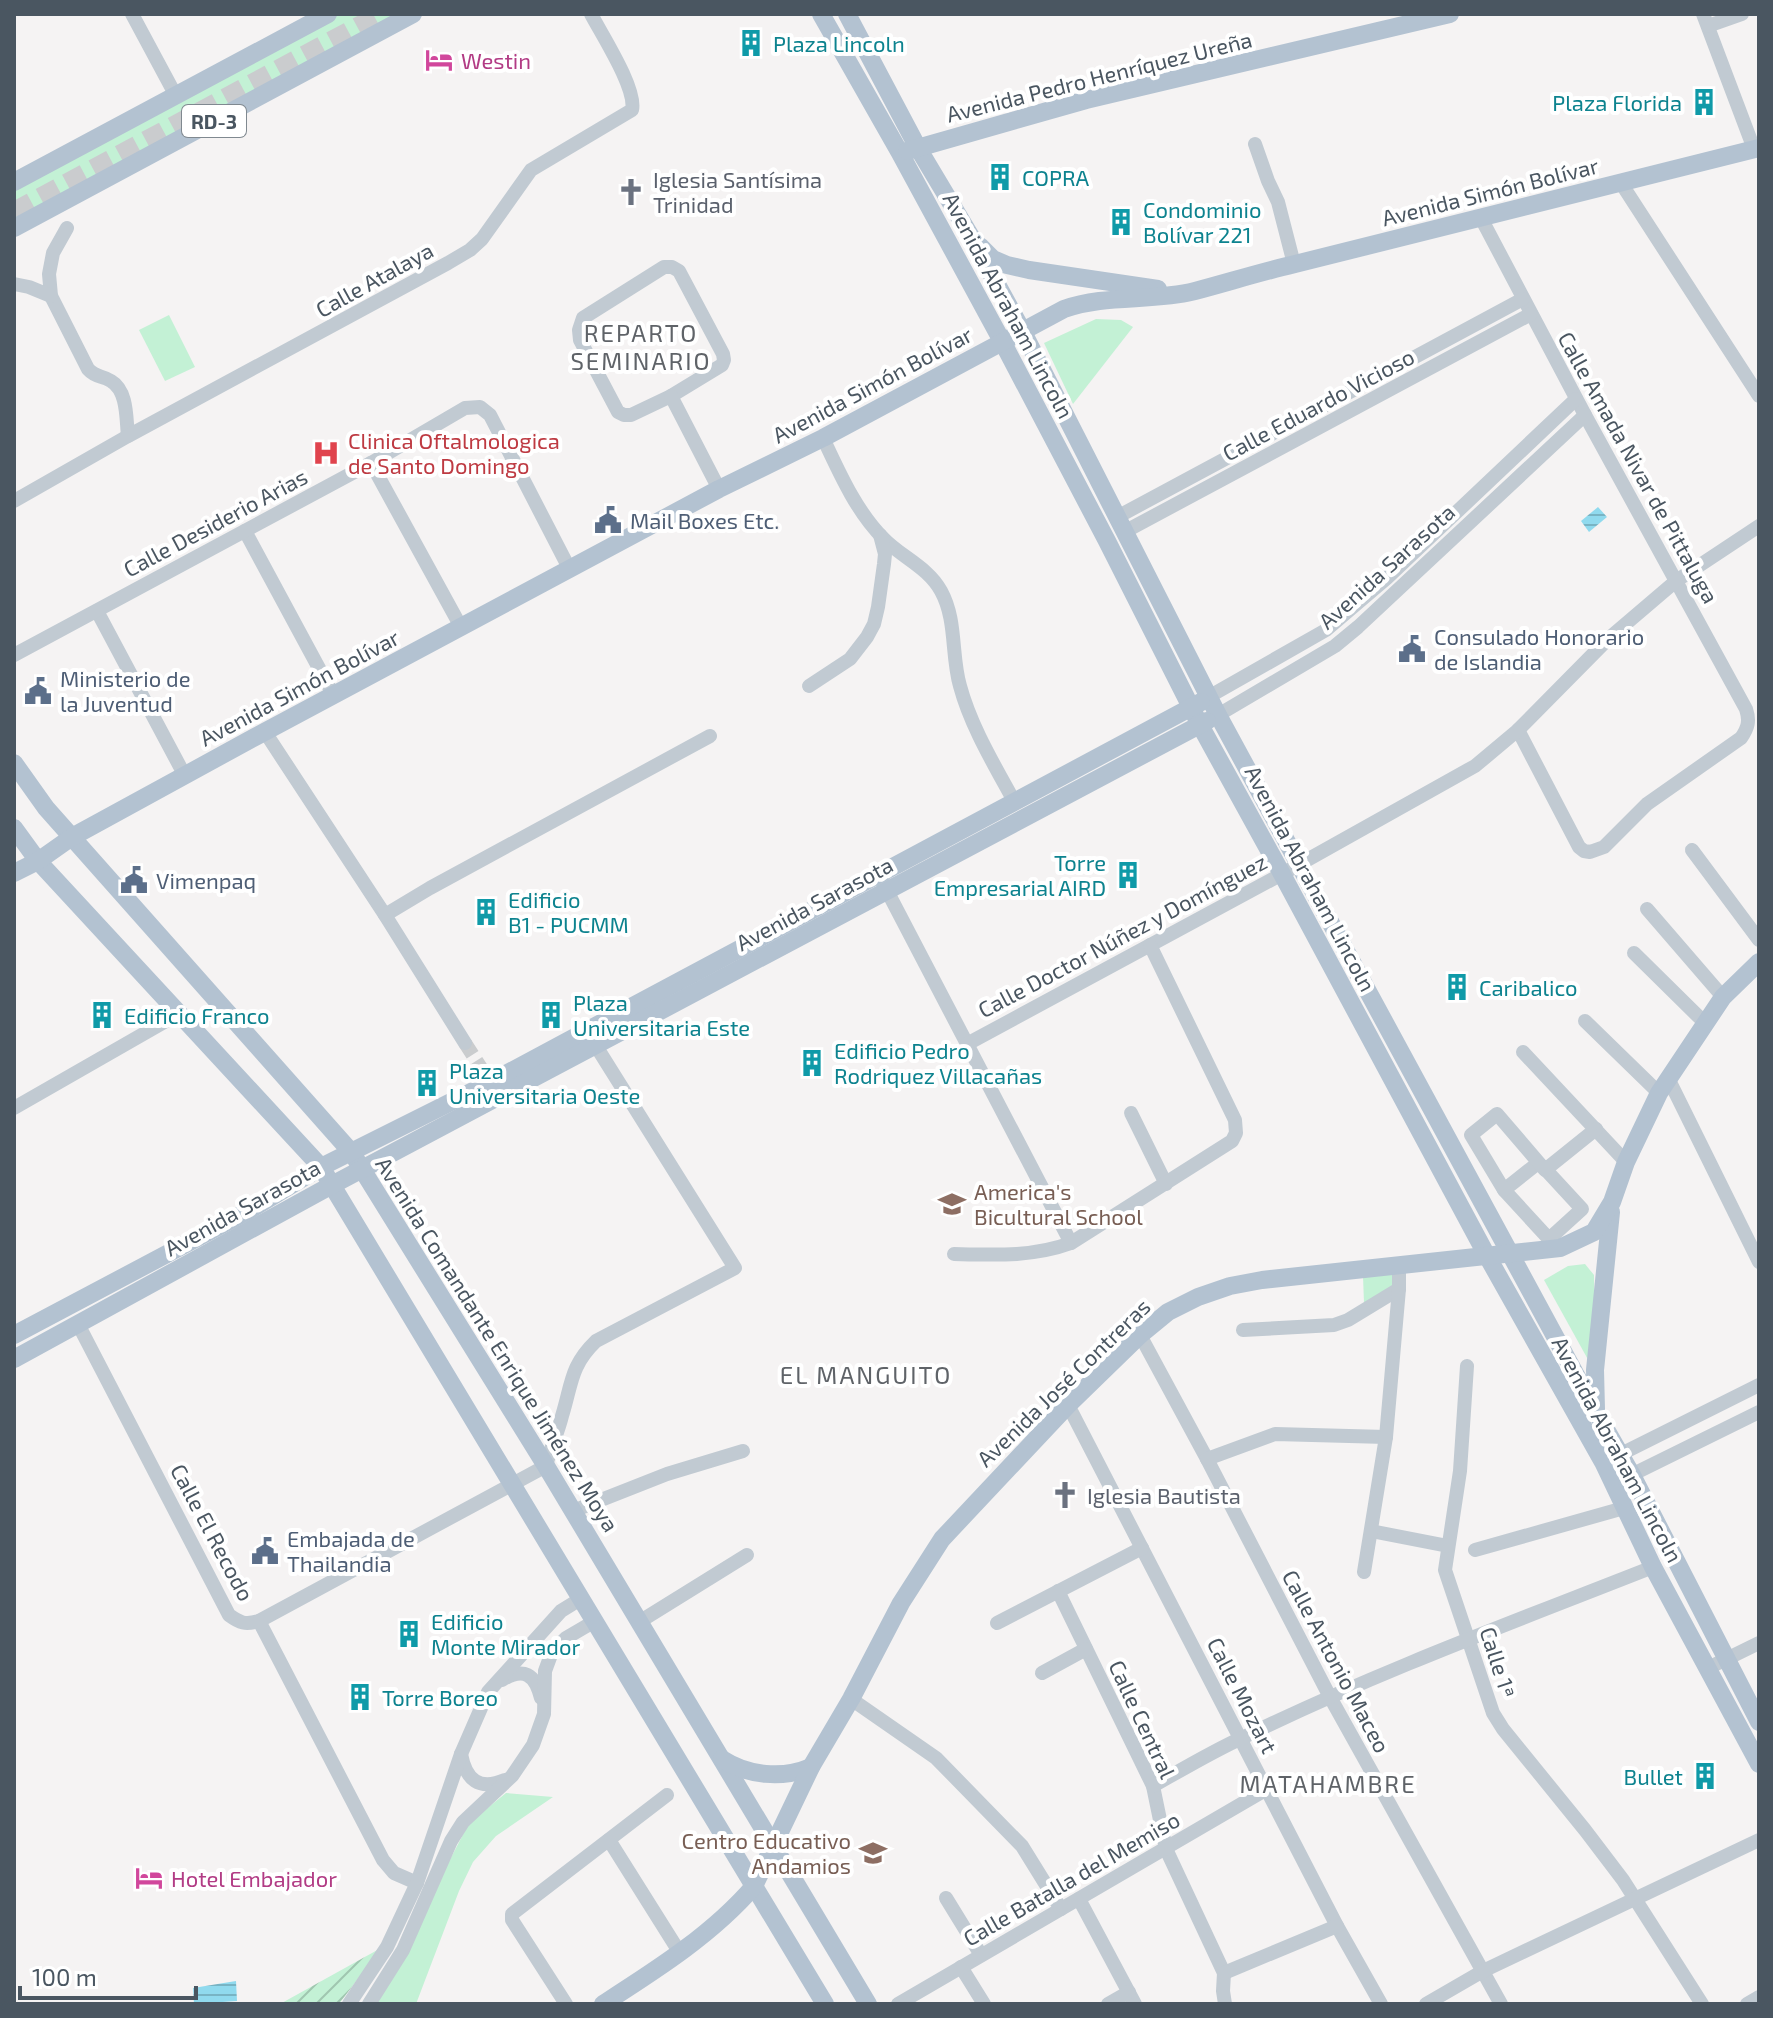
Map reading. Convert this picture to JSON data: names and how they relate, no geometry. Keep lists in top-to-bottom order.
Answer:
{
  "streets": {
    "main road": [
      "Avenida Pedro Henríquez Ureña",
      "RD-3",
      "Avenida Simón Bolívar",
      "Avenida Abraham Lincoln",
      "Avenida Sarasota",
      "Avenida Comandante Enrique Jiménez Moya",
      "Avenida José Contreras"
    ],
    "street": [
      "Calle Atalaya",
      "Calle Eduardo Vicioso",
      "Calle Amada Nivar de Pittaluga",
      "Calle Desiderio Arias",
      "Calle Doctor Núñez y Domínguez",
      "Calle El Recodo",
      "Calle Antonio Maceo",
      "Calle 1ª",
      "Calle Mozart",
      "Calle Central",
      "Calle Batalla del Memiso"
    ]
  },
  "crossings": [
    ["Avenida Pedro Henríquez Ureña", "Avenida Abraham Lincoln"],
    ["Avenida Simón Bolívar", "Avenida Abraham Lincoln"],
    ["Avenida Simón Bolívar", "Calle Amada Nivar de Pittaluga"],
    ["Avenida Simón Bolívar", "Calle Desiderio Arias"],
    ["Avenida Simón Bolívar", "Avenida Comandante Enrique Jiménez Moya"],
    ["Avenida Abraham Lincoln", "Calle Eduardo Vicioso"],
    ["Avenida Abraham Lincoln", "Avenida Sarasota"],
    ["Avenida Abraham Lincoln", "Calle Doctor Núñez y Domínguez"],
    ["Avenida Abraham Lincoln", "Avenida José Contreras"],
    ["Calle Eduardo Vicioso", "Calle Amada Nivar de Pittaluga"],
    ["Calle Amada Nivar de Pittaluga", "Avenida Sarasota"],
    ["Calle Amada Nivar de Pittaluga", "Calle Doctor Núñez y Domínguez"],
    ["Avenida Sarasota", "Avenida Comandante Enrique Jiménez Moya"],
    ["Avenida Sarasota", "Calle El Recodo"],
    ["Avenida Comandante Enrique Jiménez Moya", "Avenida José Contreras"],
    ["Avenida Comandante Enrique Jiménez Moya", "Calle El Recodo"],
    ["Avenida José Contreras", "Calle Antonio Maceo"],
    ["Avenida José Contreras", "Calle Mozart"],
    ["Calle Mozart", "Calle Batalla del Memiso"],
    ["Calle Central", "Calle Batalla del Memiso"]
  ],
  "districts": ["REPARTO SEMINARIO", "EL MANGUITO", "MATAHAMBRE"],
  "places": {
    "building": [
      "Plaza Lincoln",
      "Plaza Florida",
      "COPRA",
      "Condominio Bolívar 221",
      "Torre Empresarial AIRD",
      "Edificio B1 - PUCMM",
      "Caribalico",
      "Edificio Franco",
      "Plaza Universitaria Este",
      "Edificio Pedro Rodriquez Villacañas",
      "Plaza Universitaria Oeste",
      "Edificio Monte Mirador",
      "Torre Boreo",
      "Bullet"
    ],
    "hotel": ["Westin", "Hotel Embajador"],
    "church": ["Iglesia Santísima Trinidad", "Iglesia Bautista"],
    "hospital": ["Clinica Oftalmologica de Santo Domingo"],
    "public building": [
      "Mail Boxes Etc.",
      "Consulado Honorario de Islandia",
      "Ministerio de la Juventud",
      "Vimenpaq",
      "Embajada de Thailandia"
    ],
    "school or university": ["America's Bicultural School", "Centro Educativo Andamios"]
  },
  "scale_bar": "100 m"
}
